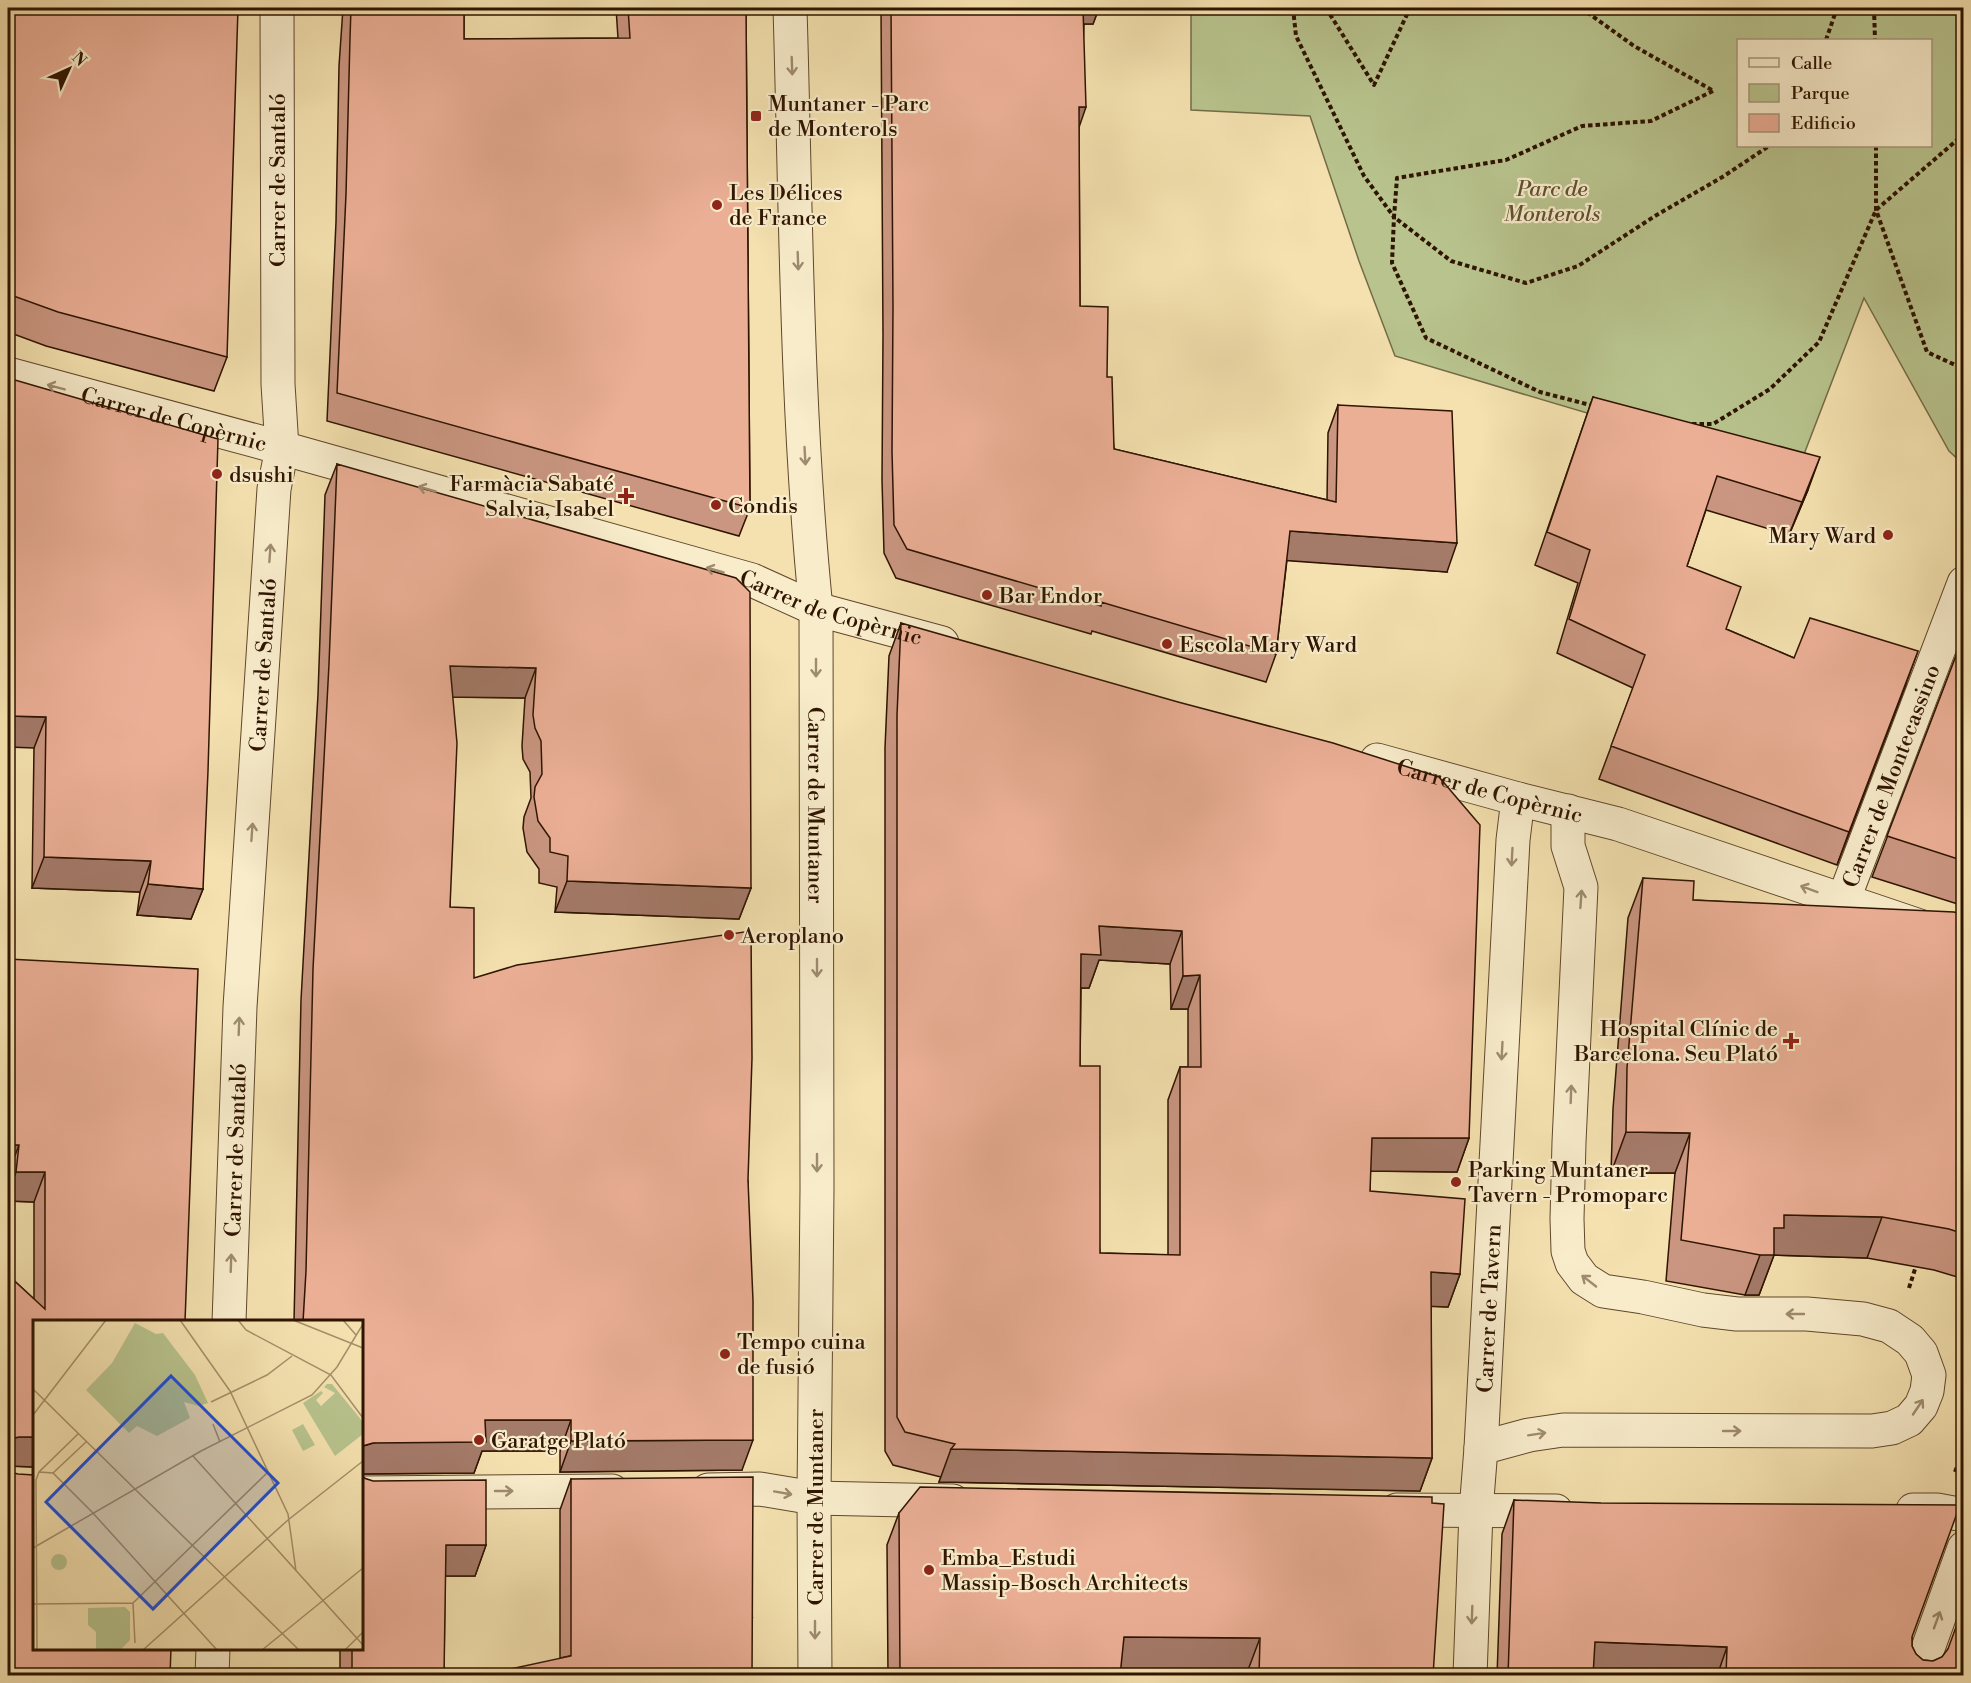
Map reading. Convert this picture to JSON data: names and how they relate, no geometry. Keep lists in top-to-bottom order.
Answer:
{
  "streets": {
    "street": [
      "Carrer de Santaló",
      "Carrer de Copèrnic",
      "Carrer de Montecassino",
      "Carrer de Muntaner",
      "Carrer de Tavern"
    ]
  },
  "crossings": [
    ["Carrer de Santaló", "Carrer de Copèrnic"],
    ["Carrer de Copèrnic", "Carrer de Montecassino"],
    ["Carrer de Copèrnic", "Carrer de Muntaner"],
    ["Carrer de Copèrnic", "Carrer de Tavern"]
  ],
  "one_way": [
    "Carrer de Santaló",
    "Carrer de Copèrnic",
    "Carrer de Muntaner",
    "Carrer de Tavern"
  ],
  "parks": ["Parc de Monterols"],
  "places": {
    "transit": ["Muntaner - Parc de Monterols"],
    "other": [
      "Les Délices de France",
      "dsushi",
      "Condis",
      "Mary Ward",
      "Bar Endor",
      "Escola Mary Ward",
      "Aeroplano",
      "Parking Muntaner Tavern - Promoparc",
      "Tempo cuina de fusió",
      "Garatge Plató",
      "Emba_Estudi Massip-Bosch Architects"
    ],
    "health": ["Farmàcia Sabaté Salvia, Isabel", "Hospital Clínic de Barcelona. Seu Plató"]
  },
  "legend": ["Calle", "Parque", "Edificio"],
  "north": "top right"
}
